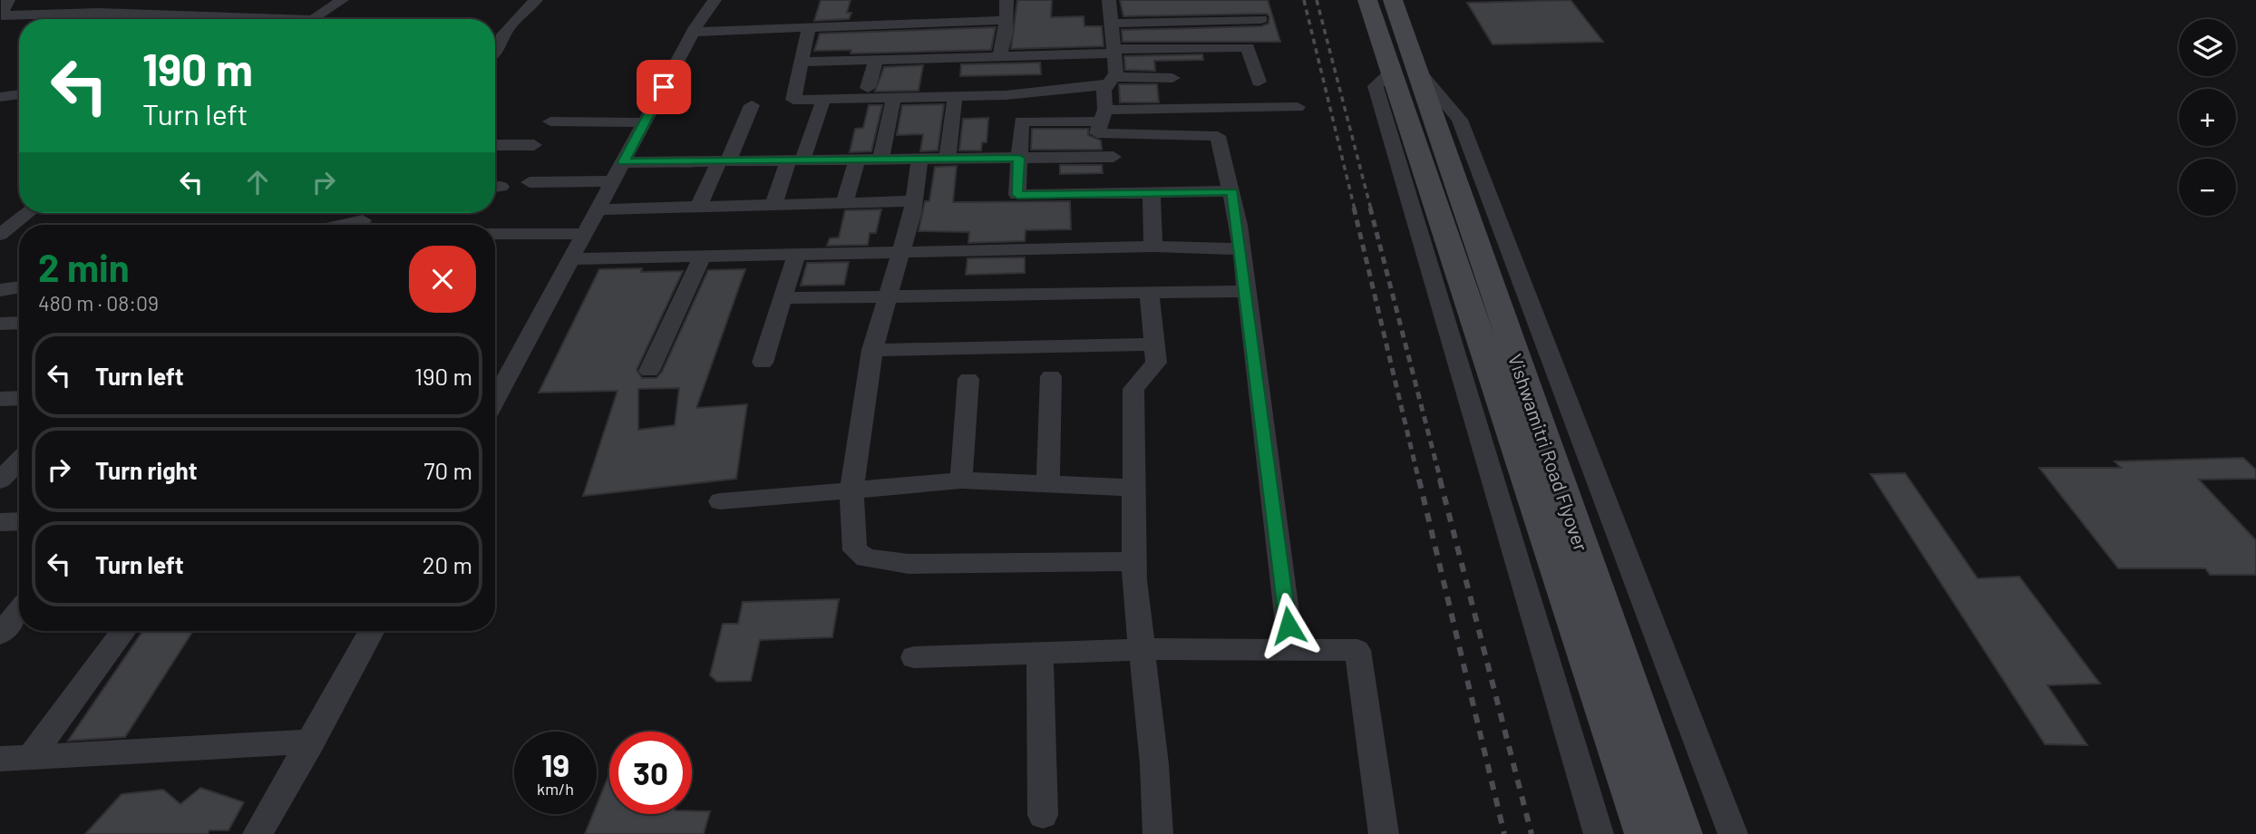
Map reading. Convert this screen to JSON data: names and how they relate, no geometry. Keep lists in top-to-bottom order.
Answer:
{
  "streets": {
    "main road": ["Vishwamitri Road Flyover"]
  },
  "page": {
    "map_buttons": ["+", "−"],
    "turn": ["190 m", "Turn left"],
    "heading": ["2 min", "480 m · 08:09"],
    "list": [
      {
        "name": "Turn left",
        "value": "190 m"
      },
      {
        "name": "Turn right",
        "value": "70 m"
      },
      {
        "name": "Turn left",
        "value": "20 m"
      }
    ],
    "speed": "19 km/h",
    "limit": "30"
  }
}
